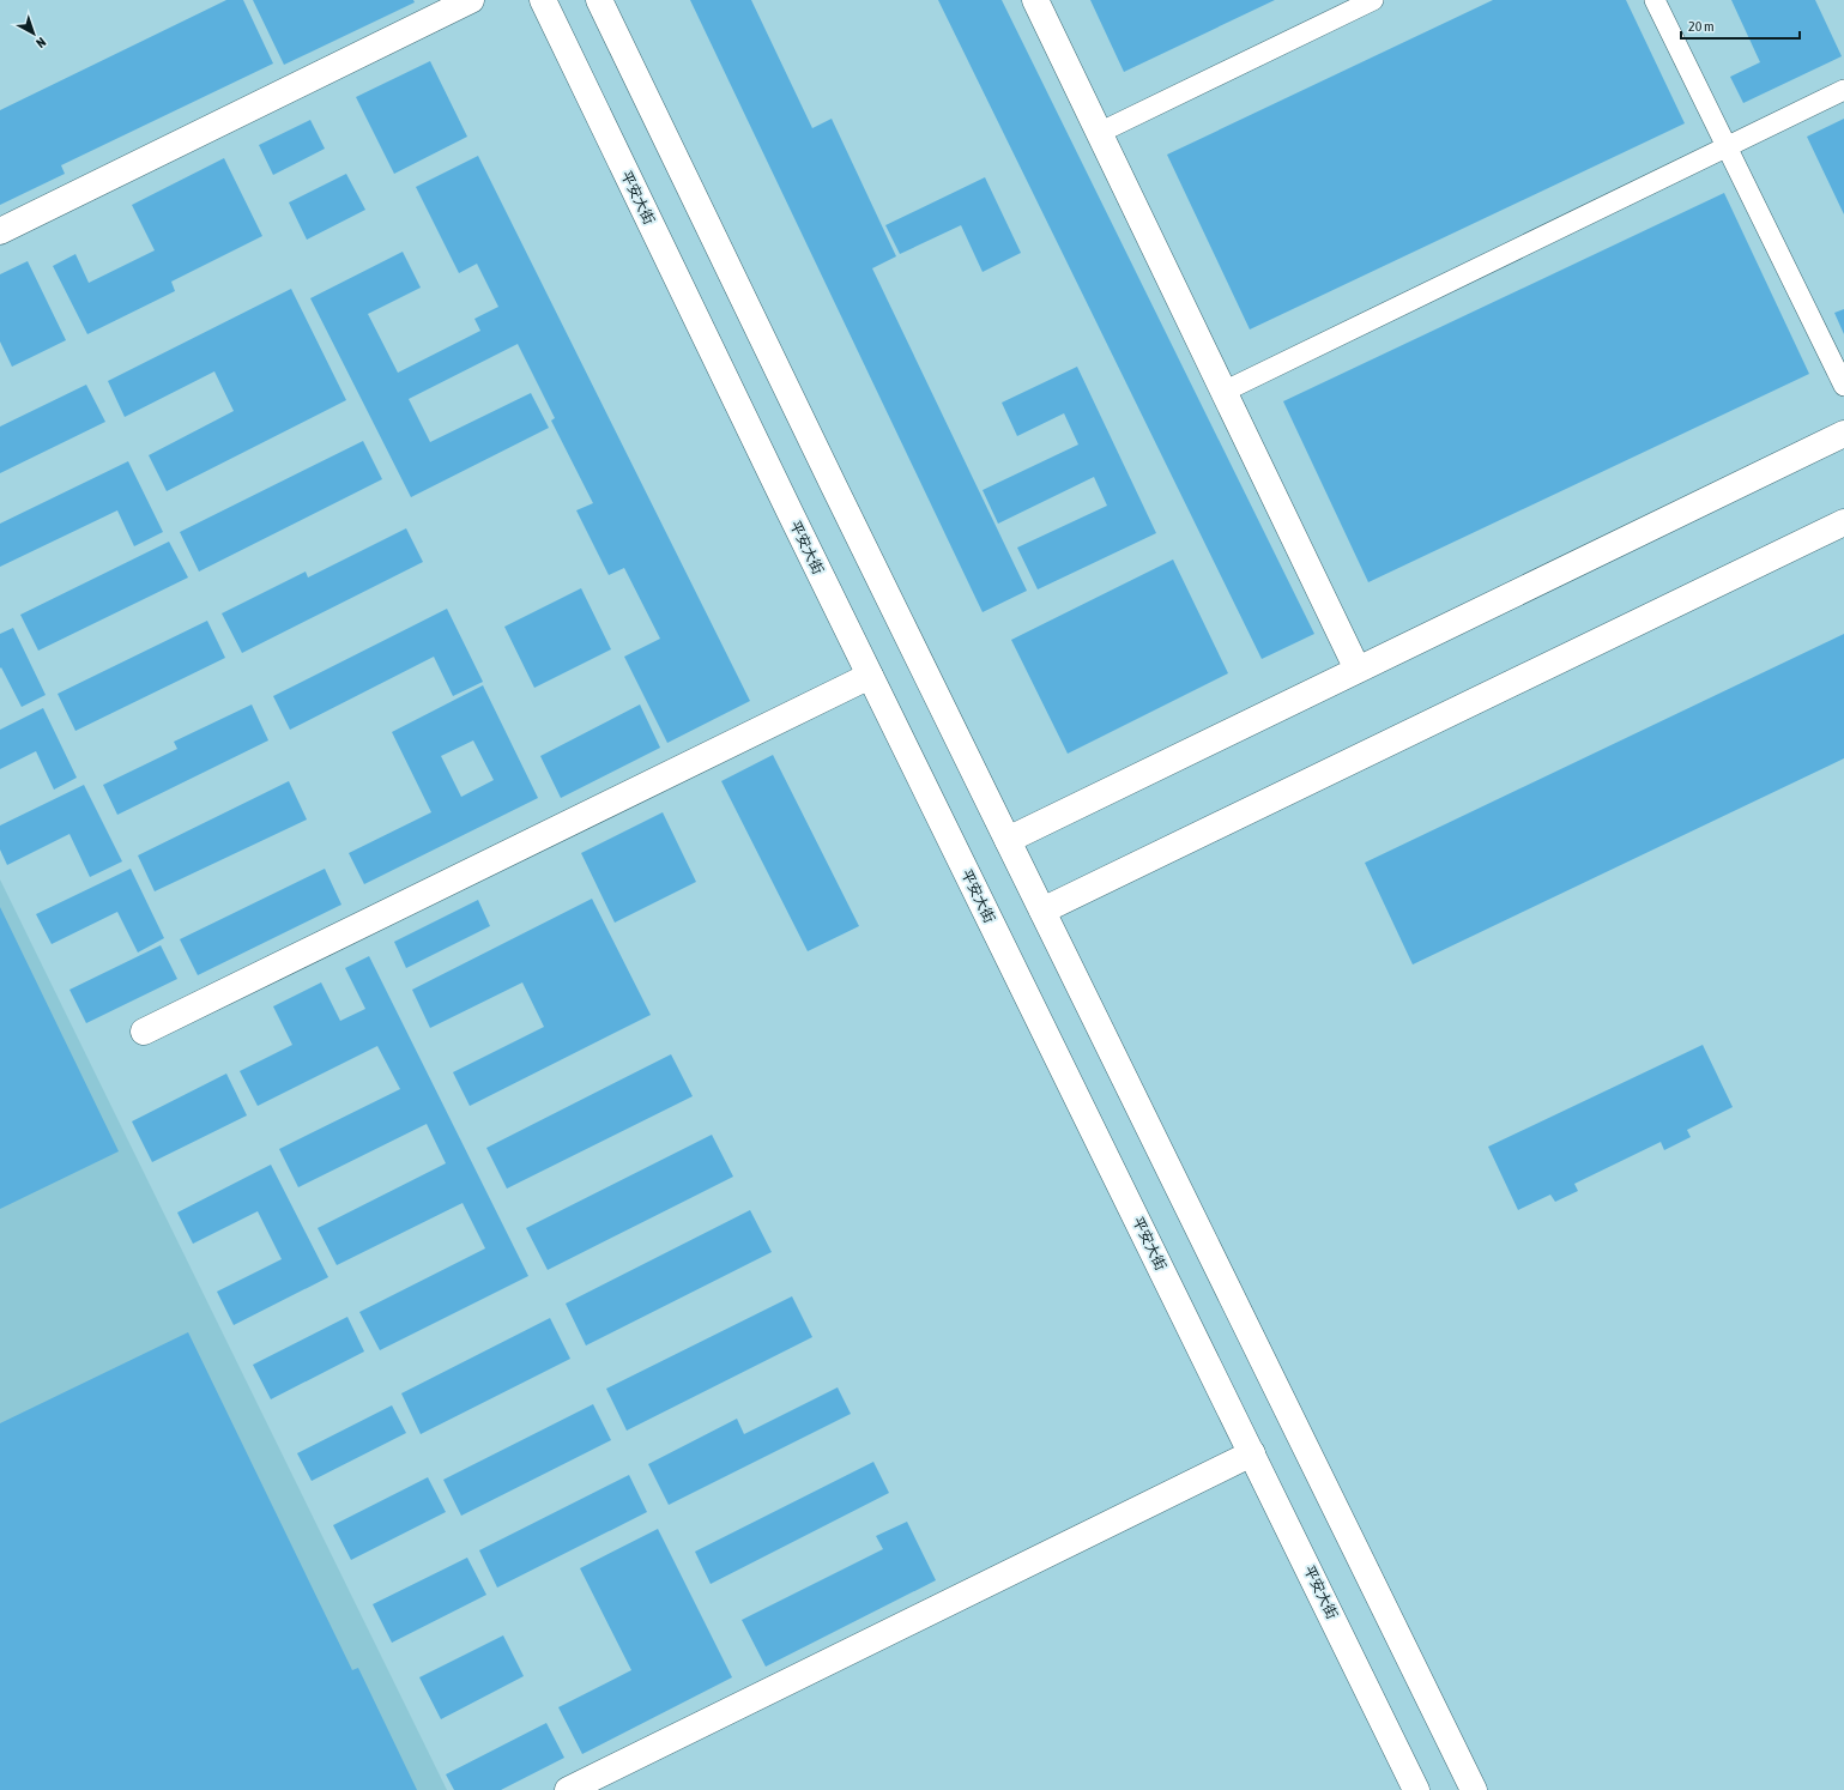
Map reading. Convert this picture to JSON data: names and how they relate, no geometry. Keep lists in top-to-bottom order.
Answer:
{
  "streets": {
    "street": ["平安大街"]
  },
  "scale_bar": "20 m",
  "north": "bottom right"
}
